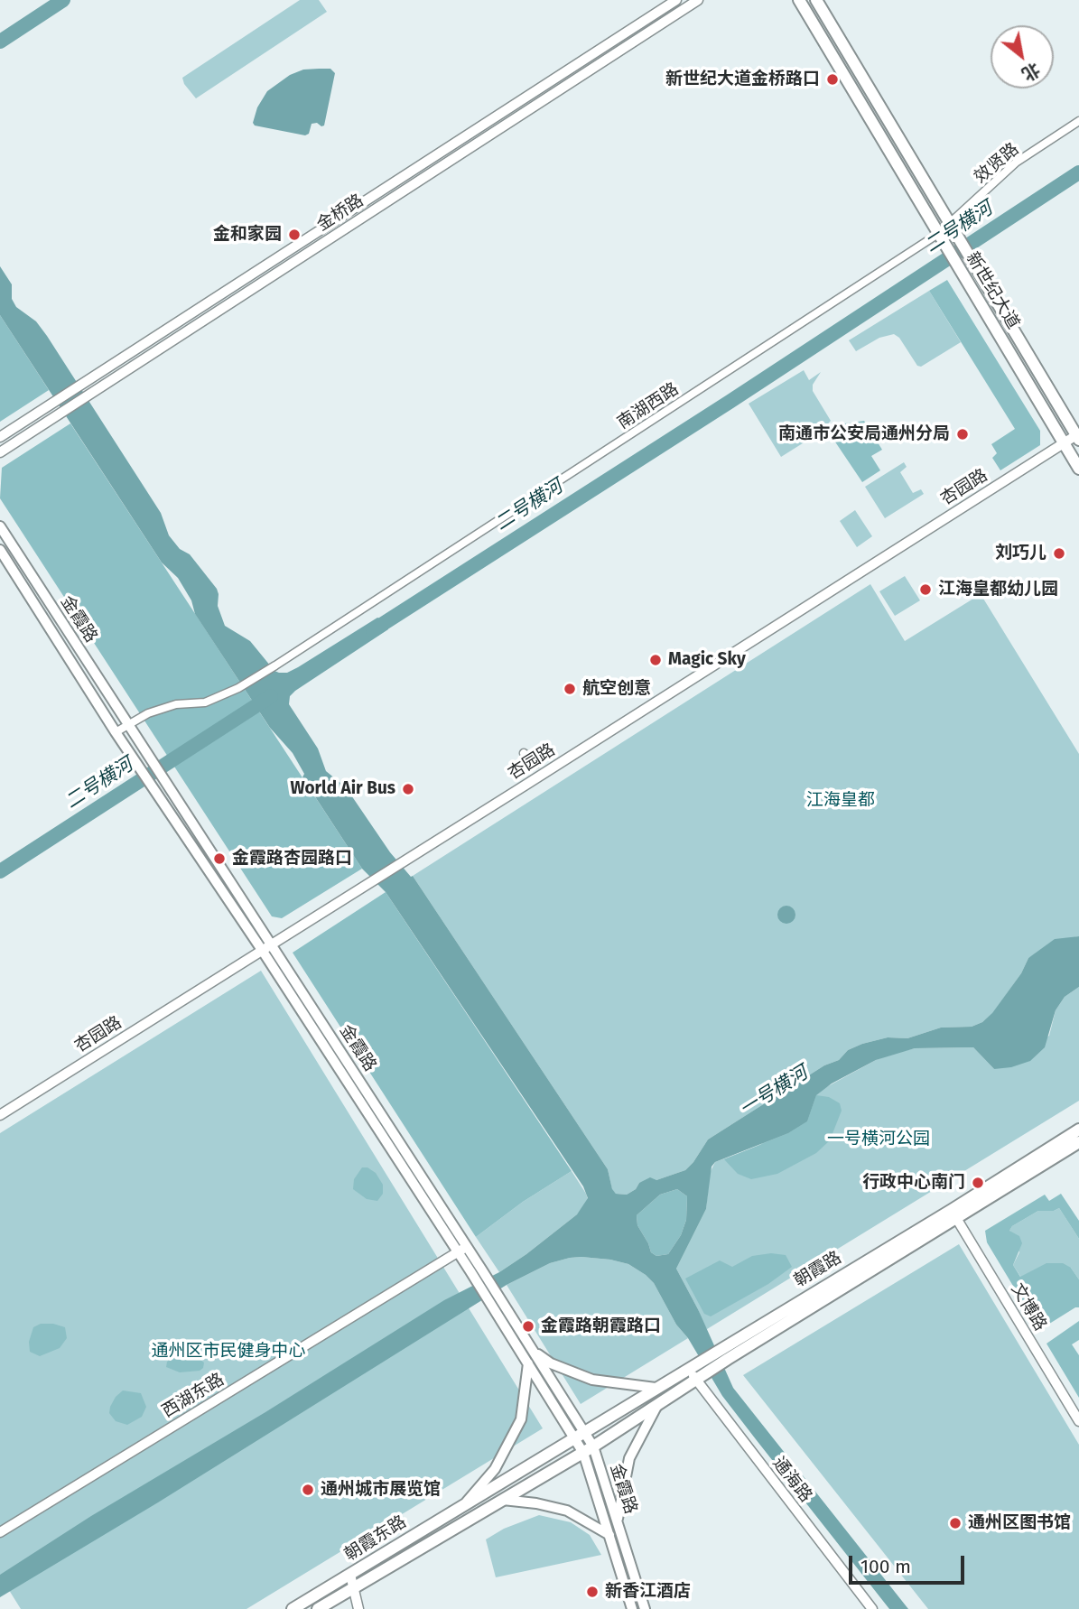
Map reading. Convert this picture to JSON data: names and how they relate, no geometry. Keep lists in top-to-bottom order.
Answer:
{
  "streets": {
    "main road": [
      "新世纪大道",
      "金霞路",
      "朝霞路",
      "朝霞东路"
    ],
    "street": [
      "效贤路",
      "金桥路",
      "南湖西路",
      "杏园路",
      "文博路",
      "西湖东路",
      "通海路"
    ]
  },
  "crossings": [
    ["效贤路", "新世纪大道"],
    ["效贤路", "南湖西路"],
    ["新世纪大道", "南湖西路"],
    ["新世纪大道", "杏园路"],
    ["南湖西路", "金霞路"],
    ["杏园路", "金霞路"],
    ["金霞路", "朝霞路"],
    ["金霞路", "西湖东路"],
    ["金霞路", "朝霞东路"],
    ["朝霞路", "文博路"],
    ["朝霞路", "通海路"],
    ["朝霞路", "朝霞东路"]
  ],
  "water": ["二号横河", "一号横河"],
  "parks": ["江海皇都", "一号横河公园", "通州区市民健身中心"],
  "places": [
    "新世纪大道金桥路口",
    "金和家园",
    "南通市公安局通州分局",
    "刘巧儿",
    "江海皇都幼儿园",
    "Magic Sky",
    "航空创意",
    "World Air Bus",
    "金霞路杏园路口",
    "行政中心南门",
    "金霞路朝霞路口",
    "通州城市展览馆",
    "通州区图书馆",
    "新香江酒店"
  ],
  "scale_bar": "100 m",
  "north": "bottom right"
}
